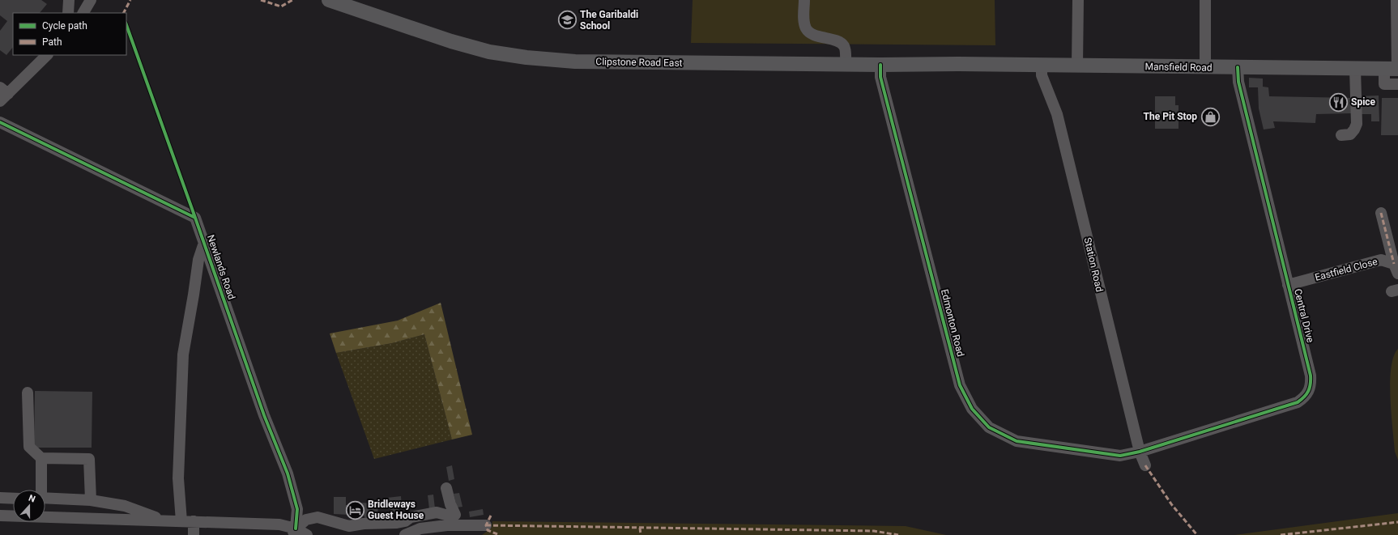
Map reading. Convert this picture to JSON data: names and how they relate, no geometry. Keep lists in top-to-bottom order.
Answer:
{
  "streets": {
    "main road": ["Clipstone Road East", "Mansfield Road"],
    "street": [
      "Station Road",
      "Newlands Road",
      "Eastfield Close",
      "Central Drive",
      "Edmonton Road"
    ]
  },
  "crossings": [
    ["Clipstone Road East", "Mansfield Road"],
    ["Clipstone Road East", "Edmonton Road"],
    ["Mansfield Road", "Station Road"],
    ["Mansfield Road", "Central Drive"],
    ["Station Road", "Central Drive"],
    ["Station Road", "Edmonton Road"],
    ["Eastfield Close", "Central Drive"],
    ["Central Drive", "Edmonton Road"]
  ],
  "places": {
    "school or university": ["The Garibaldi School"],
    "restaurant": ["Spice"],
    "shop": ["The Pit Stop"],
    "hotel": ["Bridleways Guest House"]
  },
  "legend": ["Cycle path", "Path"],
  "north": "top"
}
